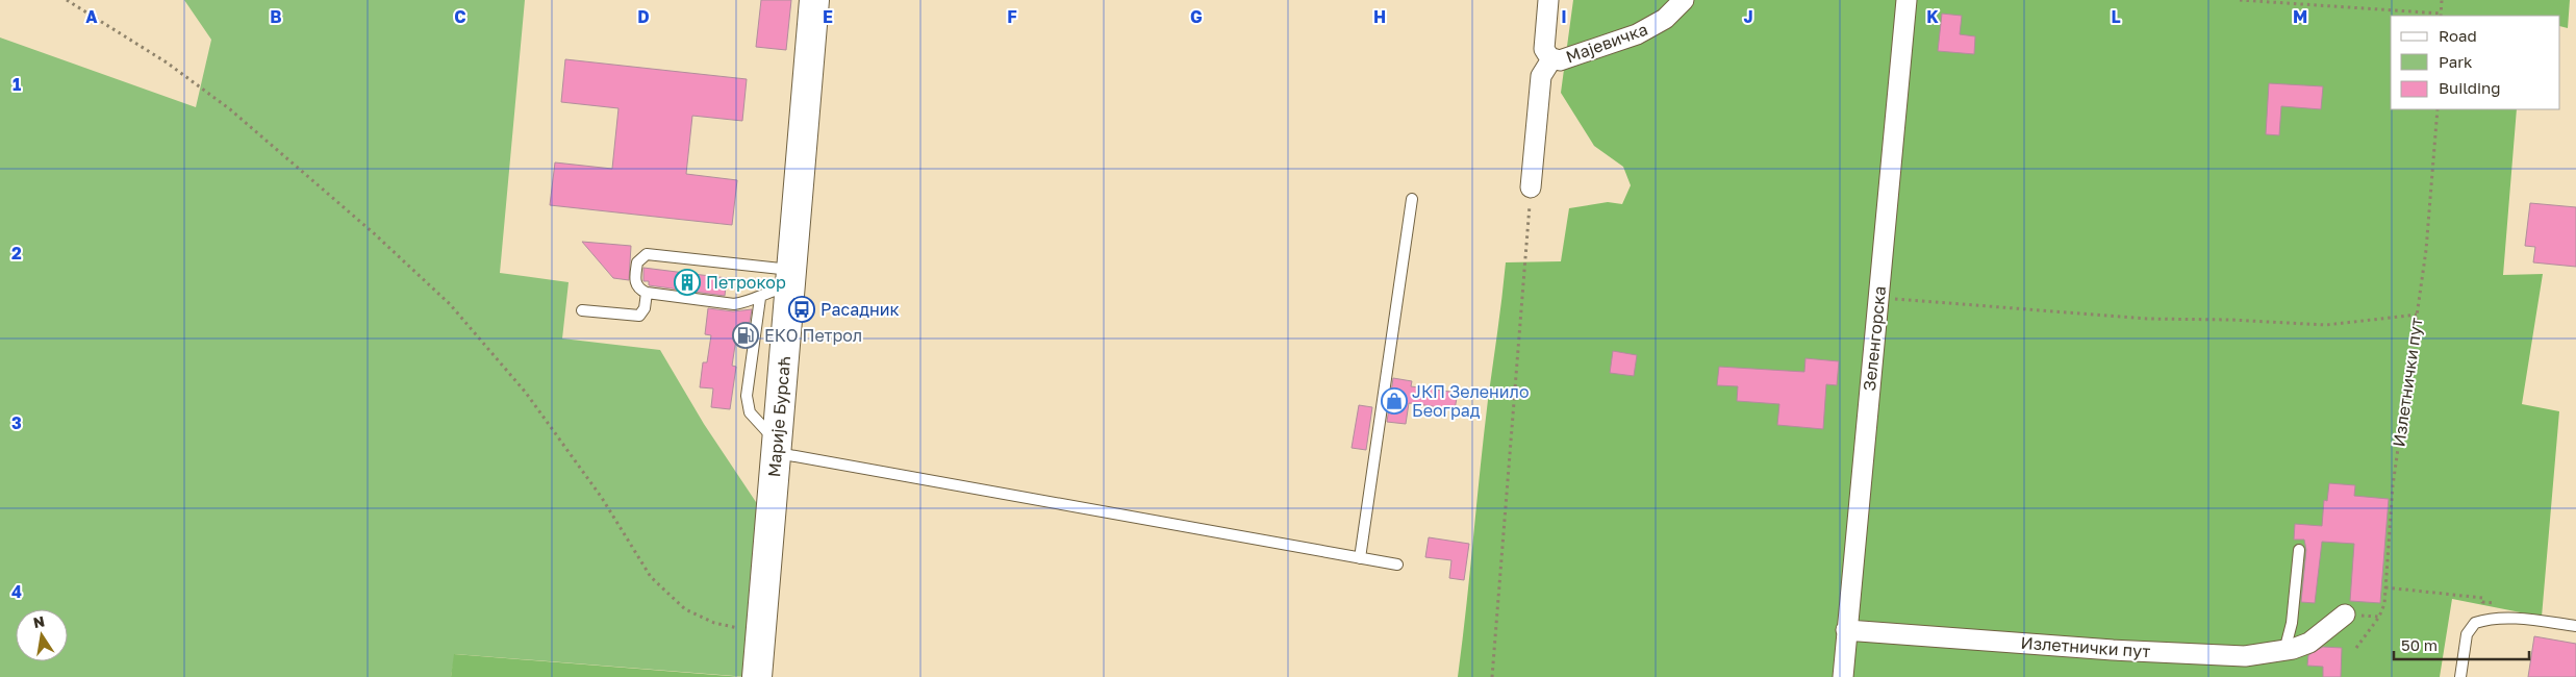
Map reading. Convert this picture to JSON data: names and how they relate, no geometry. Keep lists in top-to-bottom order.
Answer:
{
  "streets": {
    "street": [
      "Мајевичка",
      "Зеленгорска",
      "Излетнички пут",
      "Марије Бурсаћ"
    ]
  },
  "crossings": [
    ["Зеленгорска", "Излетнички пут"]
  ],
  "places": {
    "building": ["Петрокор"],
    "bus stop": ["Расадник"],
    "fuel station": ["ЕКО Петрол"],
    "shop": ["ЈКП Зеленило Београд"]
  },
  "legend": ["Road", "Park", "Building"],
  "scale_bar": "50 m",
  "north": "top",
  "grid": {
    "columns": [
      "A",
      "B",
      "C",
      "D",
      "E",
      "F",
      "G",
      "H",
      "I",
      "J",
      "K",
      "L",
      "M"
    ],
    "rows": [
      "1",
      "2",
      "3",
      "4"
    ]
  }
}
